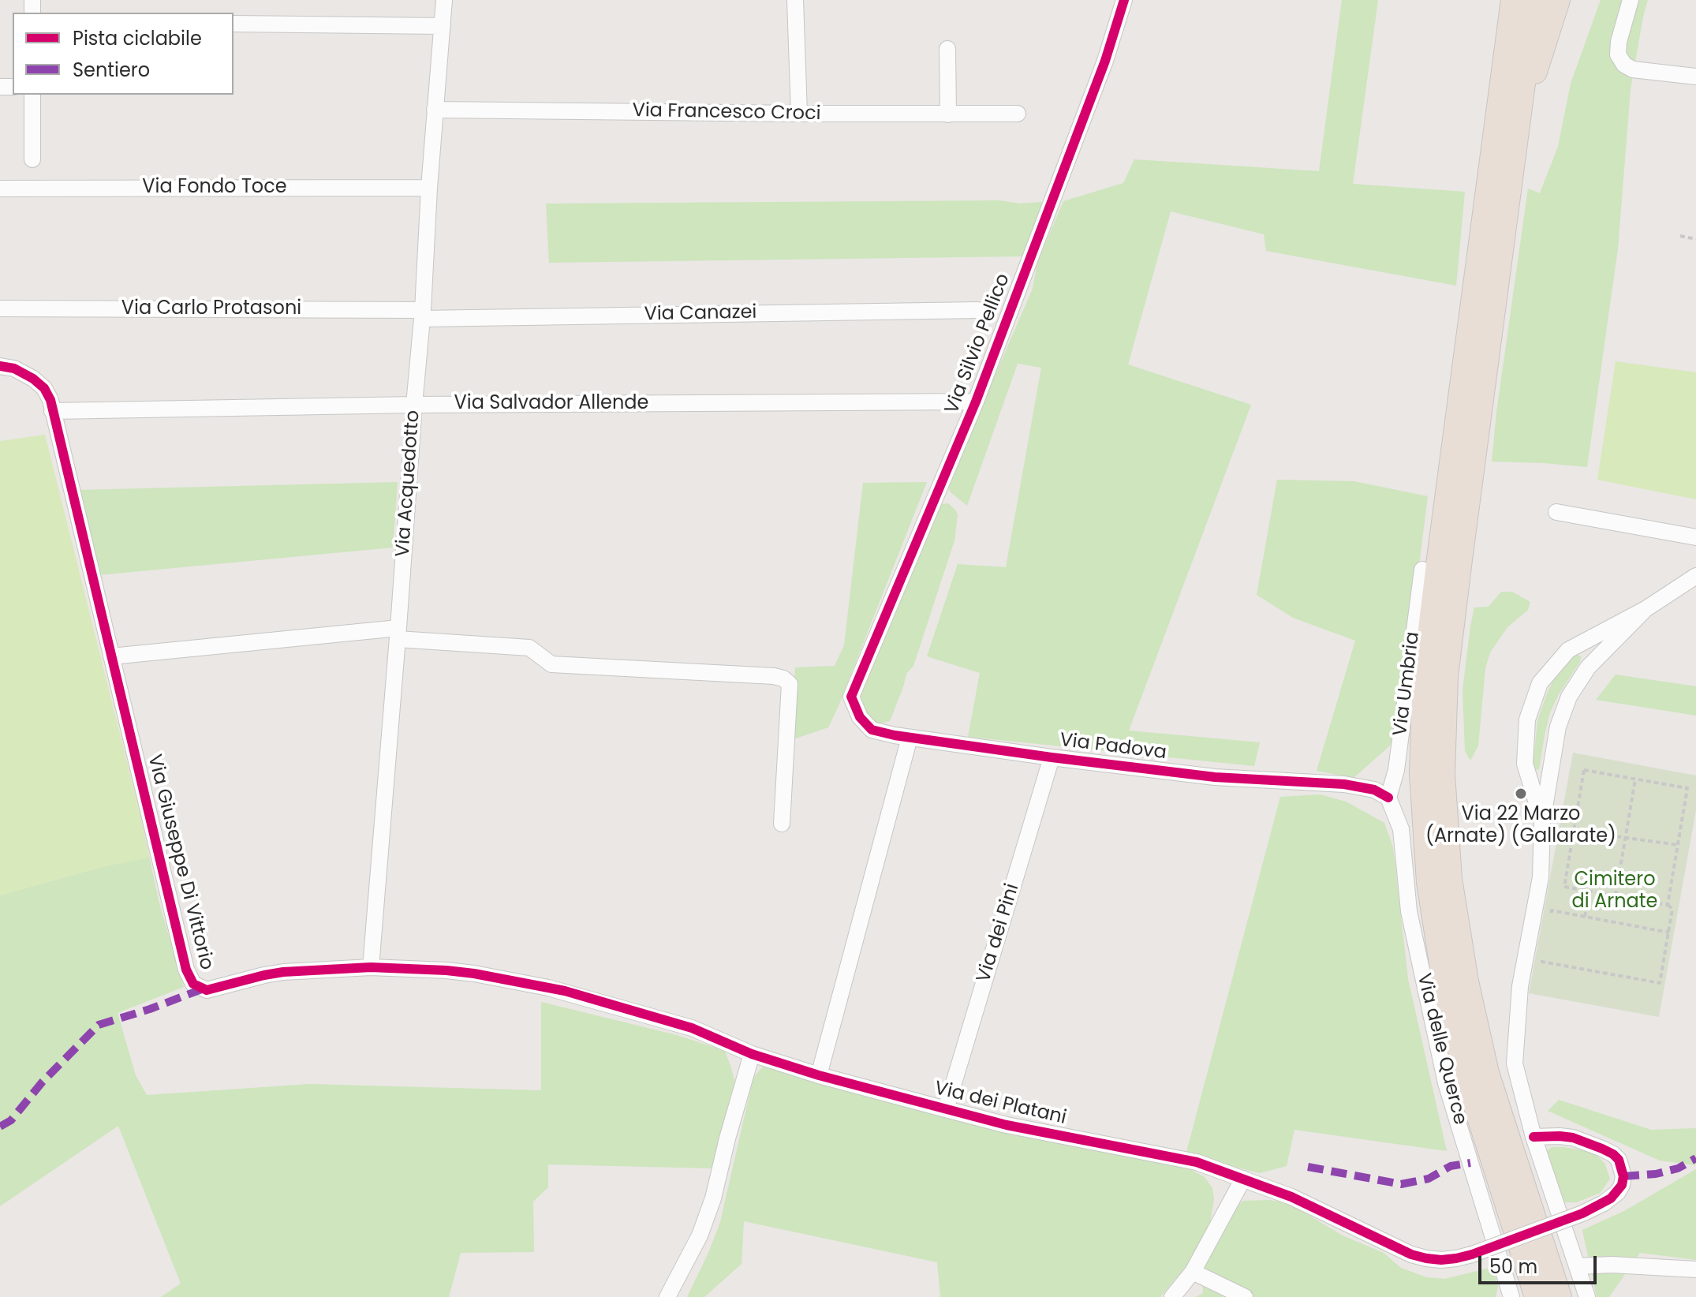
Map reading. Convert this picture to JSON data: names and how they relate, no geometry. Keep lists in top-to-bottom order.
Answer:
{
  "streets": {
    "street": [
      "Via Francesco Croci",
      "Via Fondo Toce",
      "Via Carlo Protasoni",
      "Via Canazei",
      "Via Silvio Pellico",
      "Via Salvador Allende",
      "Via Acquedotto",
      "Via Umbria",
      "Via Padova",
      "Via Giuseppe Di Vittorio",
      "Via dei Pini",
      "Via delle Querce",
      "Via dei Platani"
    ]
  },
  "crossings": [
    ["Via Francesco Croci", "Via Acquedotto"],
    ["Via Fondo Toce", "Via Acquedotto"],
    ["Via Carlo Protasoni", "Via Canazei"],
    ["Via Carlo Protasoni", "Via Acquedotto"],
    ["Via Canazei", "Via Acquedotto"],
    ["Via Silvio Pellico", "Via Salvador Allende"],
    ["Via Silvio Pellico", "Via Padova"],
    ["Via Salvador Allende", "Via Acquedotto"],
    ["Via Salvador Allende", "Via Giuseppe Di Vittorio"],
    ["Via Acquedotto", "Via Giuseppe Di Vittorio"],
    ["Via Umbria", "Via Padova"],
    ["Via Umbria", "Via delle Querce"],
    ["Via Padova", "Via dei Pini"],
    ["Via Padova", "Via delle Querce"],
    ["Via Giuseppe Di Vittorio", "Via dei Platani"],
    ["Via dei Pini", "Via dei Platani"]
  ],
  "parks": ["Cimitero di Arnate"],
  "places": ["Via 22 Marzo (Arnate) (Gallarate)"],
  "legend": ["Pista ciclabile", "Sentiero"],
  "scale_bar": "50 m"
}
